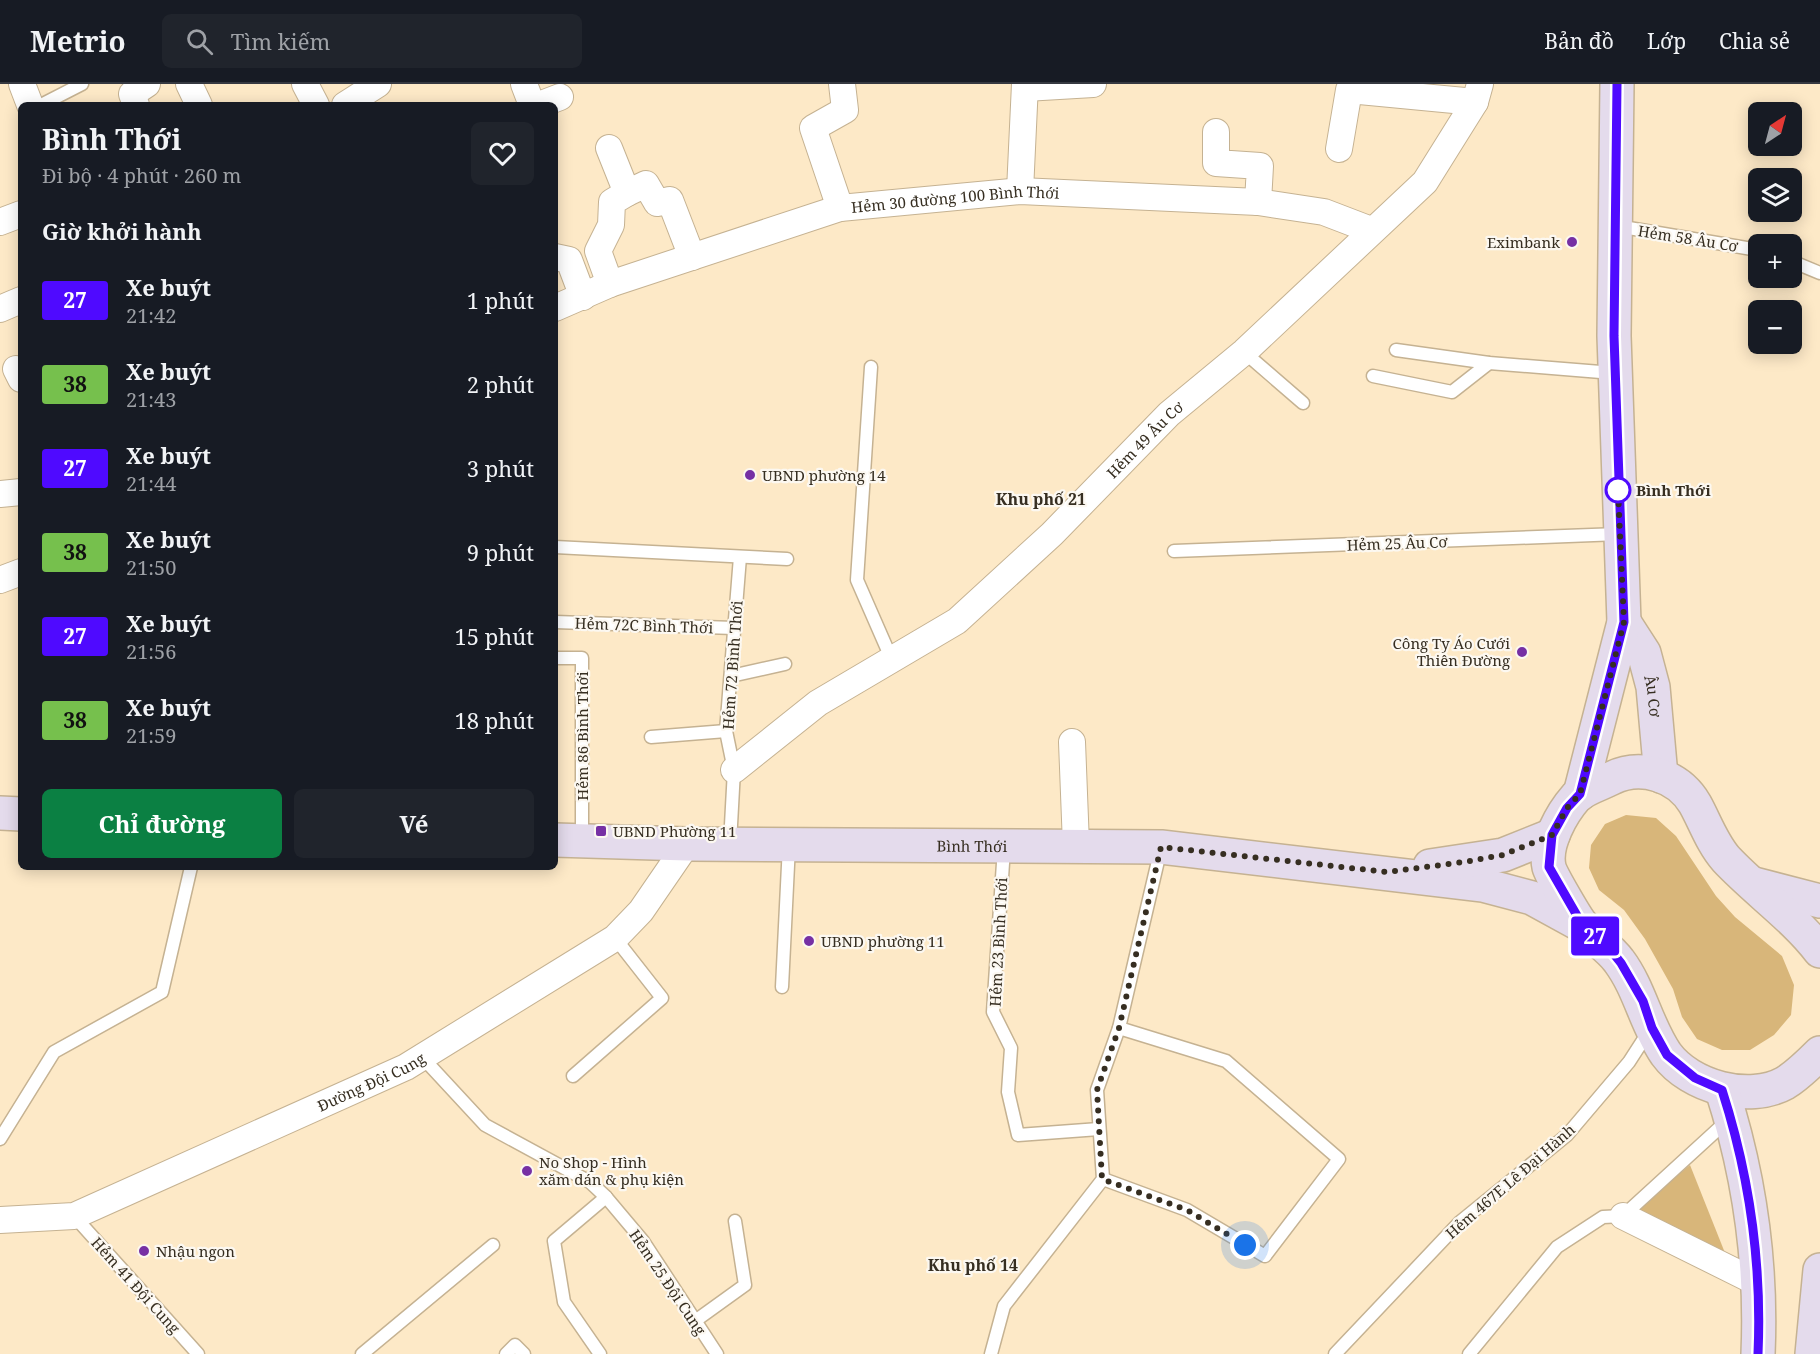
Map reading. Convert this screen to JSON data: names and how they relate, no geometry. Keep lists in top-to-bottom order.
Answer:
{
  "streets": {
    "main road": ["Âu Cơ", "Bình Thới"],
    "street": ["Hẻm 30 đường 100 Bình Thới", "Hẻm 49 Âu Cơ", "Đường Đội Cung"],
    "lane": [
      "Hẻm 58 Âu Cơ",
      "Hẻm 25 Âu Cơ",
      "Hẻm 72C Bình Thới",
      "Hẻm 72 Bình Thới",
      "Hẻm 86 Bình Thới",
      "Hẻm 23 Bình Thới",
      "Hẻm 467E Lê Đại Hành",
      "Hẻm 25 Đội Cung",
      "Hẻm 41 Đội Cung"
    ]
  },
  "crossings": [
    ["Hẻm 30 đường 100 Bình Thới", "Hẻm 49 Âu Cơ"],
    ["Hẻm 58 Âu Cơ", "Âu Cơ"],
    ["Hẻm 49 Âu Cơ", "Hẻm 72 Bình Thới"],
    ["Hẻm 25 Âu Cơ", "Âu Cơ"],
    ["Hẻm 72C Bình Thới", "Hẻm 72 Bình Thới"],
    ["Hẻm 72 Bình Thới", "Bình Thới"],
    ["Hẻm 86 Bình Thới", "Bình Thới"],
    ["Bình Thới", "Hẻm 23 Bình Thới"],
    ["Bình Thới", "Đường Đội Cung"],
    ["Đường Đội Cung", "Hẻm 25 Đội Cung"],
    ["Đường Đội Cung", "Hẻm 41 Đội Cung"]
  ],
  "districts": ["Khu phố 21", "Khu phố 14"],
  "places": {
    "other": [
      "Eximbank",
      "UBND phường 14",
      "Bình Thới",
      "Công Ty Áo Cưới Thiên Đường",
      "UBND phường 11",
      "No Shop - Hình xăm dán & phụ kiện",
      "Nhậu ngon"
    ],
    "transit": ["UBND Phường 11"]
  },
  "lines": ["bus line 27"],
  "north": "top right",
  "page": {
    "header": "Metrio",
    "search": "Tìm kiếm",
    "nav": ["Bản đồ", "Lớp", "Chia sẻ"],
    "on_map": "27",
    "map_buttons": ["+", "−"],
    "heading": [
      ["Bình Thới", "Đi bộ · 4 phút · 260 m"],
      "Giờ khởi hành"
    ],
    "list": [
      {
        "mark": "27",
        "name": "Xe buýt",
        "note": "21:42",
        "value": "1 phút"
      },
      {
        "mark": "38",
        "name": "Xe buýt",
        "note": "21:43",
        "value": "2 phút"
      },
      {
        "mark": "27",
        "name": "Xe buýt",
        "note": "21:44",
        "value": "3 phút"
      },
      {
        "mark": "38",
        "name": "Xe buýt",
        "note": "21:50",
        "value": "9 phút"
      },
      {
        "mark": "27",
        "name": "Xe buýt",
        "note": "21:56",
        "value": "15 phút"
      },
      {
        "mark": "38",
        "name": "Xe buýt",
        "note": "21:59",
        "value": "18 phút"
      }
    ],
    "buttons": ["Chỉ đường", "Vé"]
  }
}
